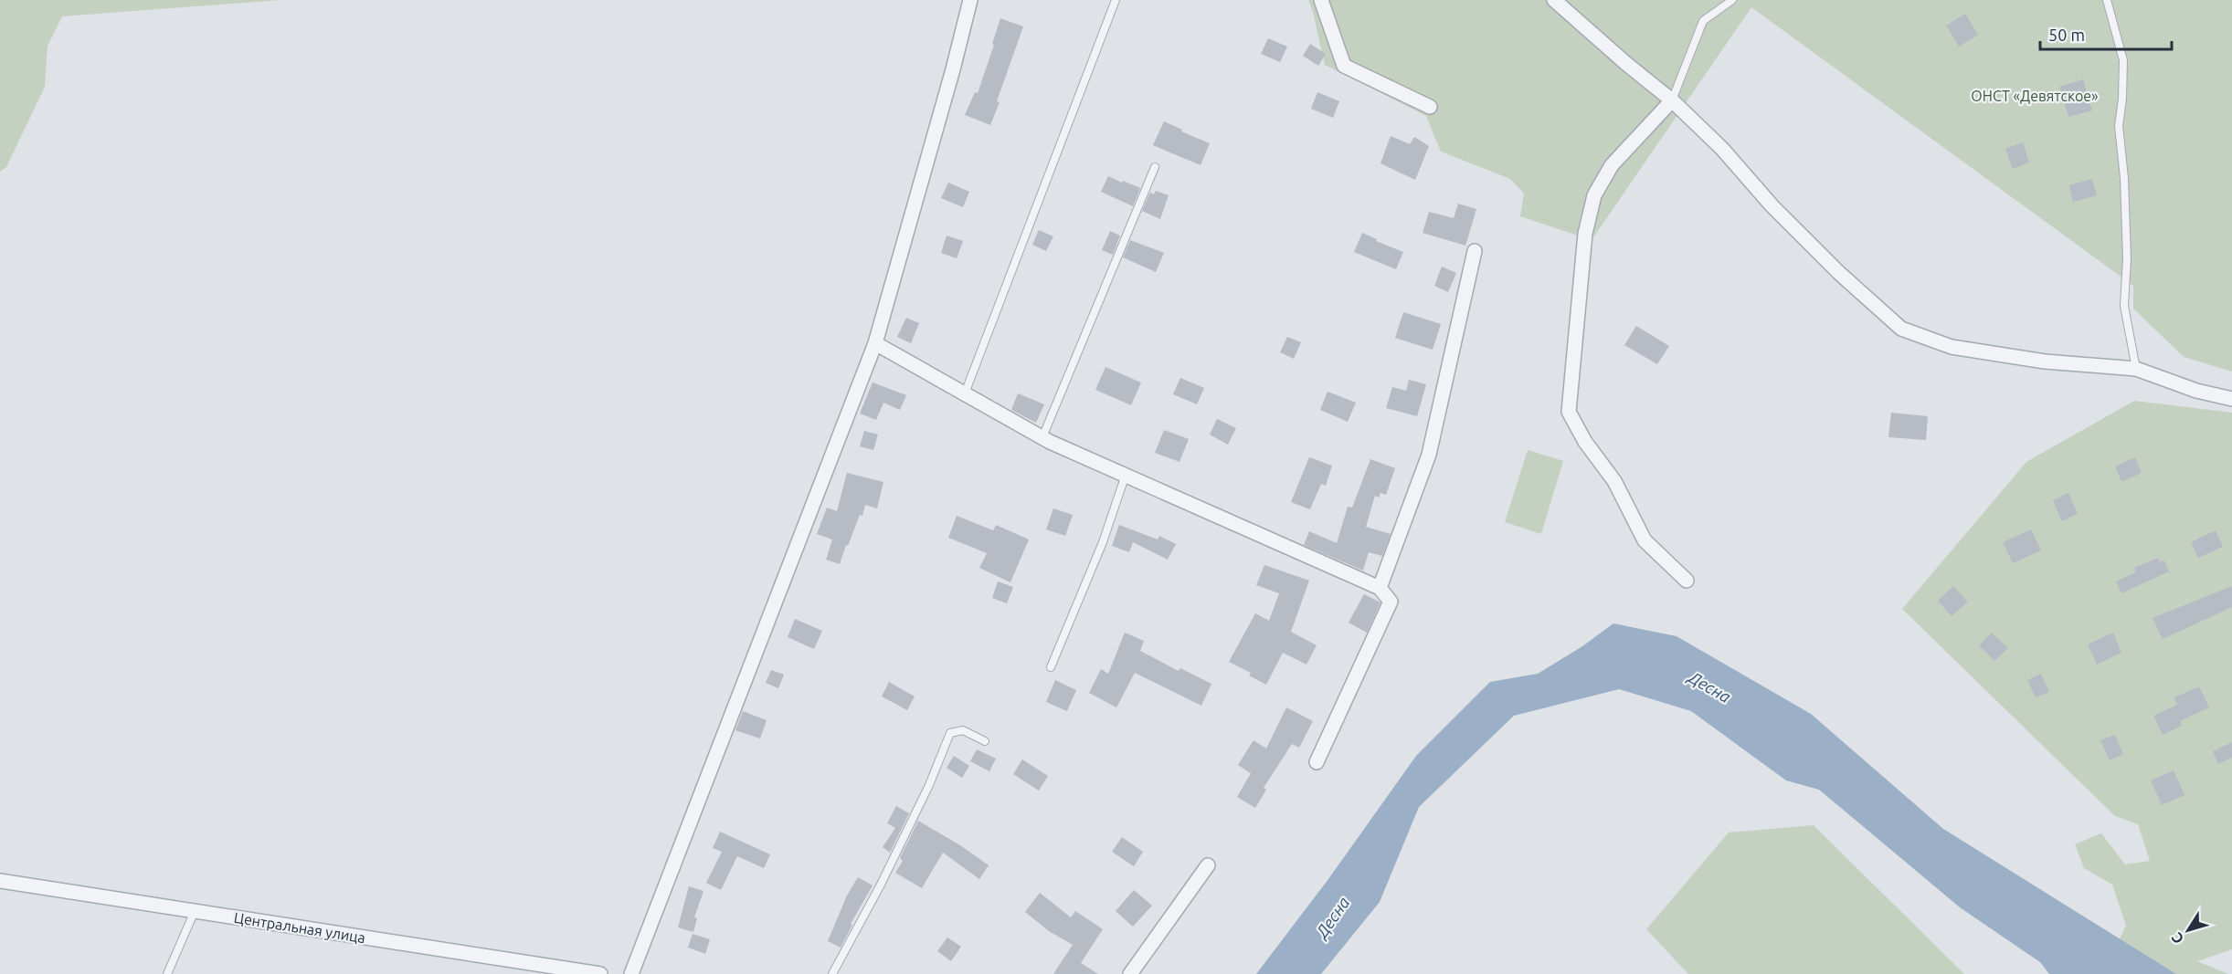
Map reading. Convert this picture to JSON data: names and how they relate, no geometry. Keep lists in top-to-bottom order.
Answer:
{
  "streets": {
    "street": ["Центральная улица"]
  },
  "water": ["Десна"],
  "parks": ["ОНСТ «Девятское»"],
  "scale_bar": "50 m",
  "north": "bottom left"
}
